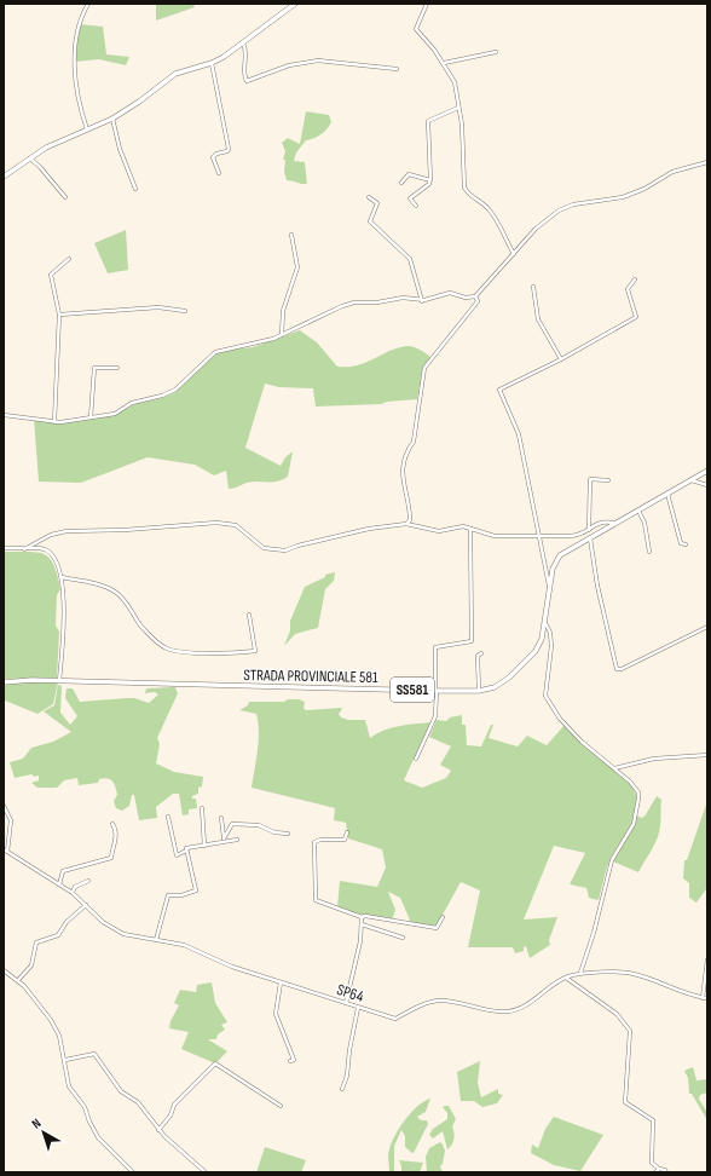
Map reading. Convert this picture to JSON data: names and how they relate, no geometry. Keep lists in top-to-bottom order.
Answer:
{
  "streets": {
    "main road": ["STRADA PROVINCIALE 581", "SS581"],
    "street": ["SP64"]
  },
  "north": "top left"
}
